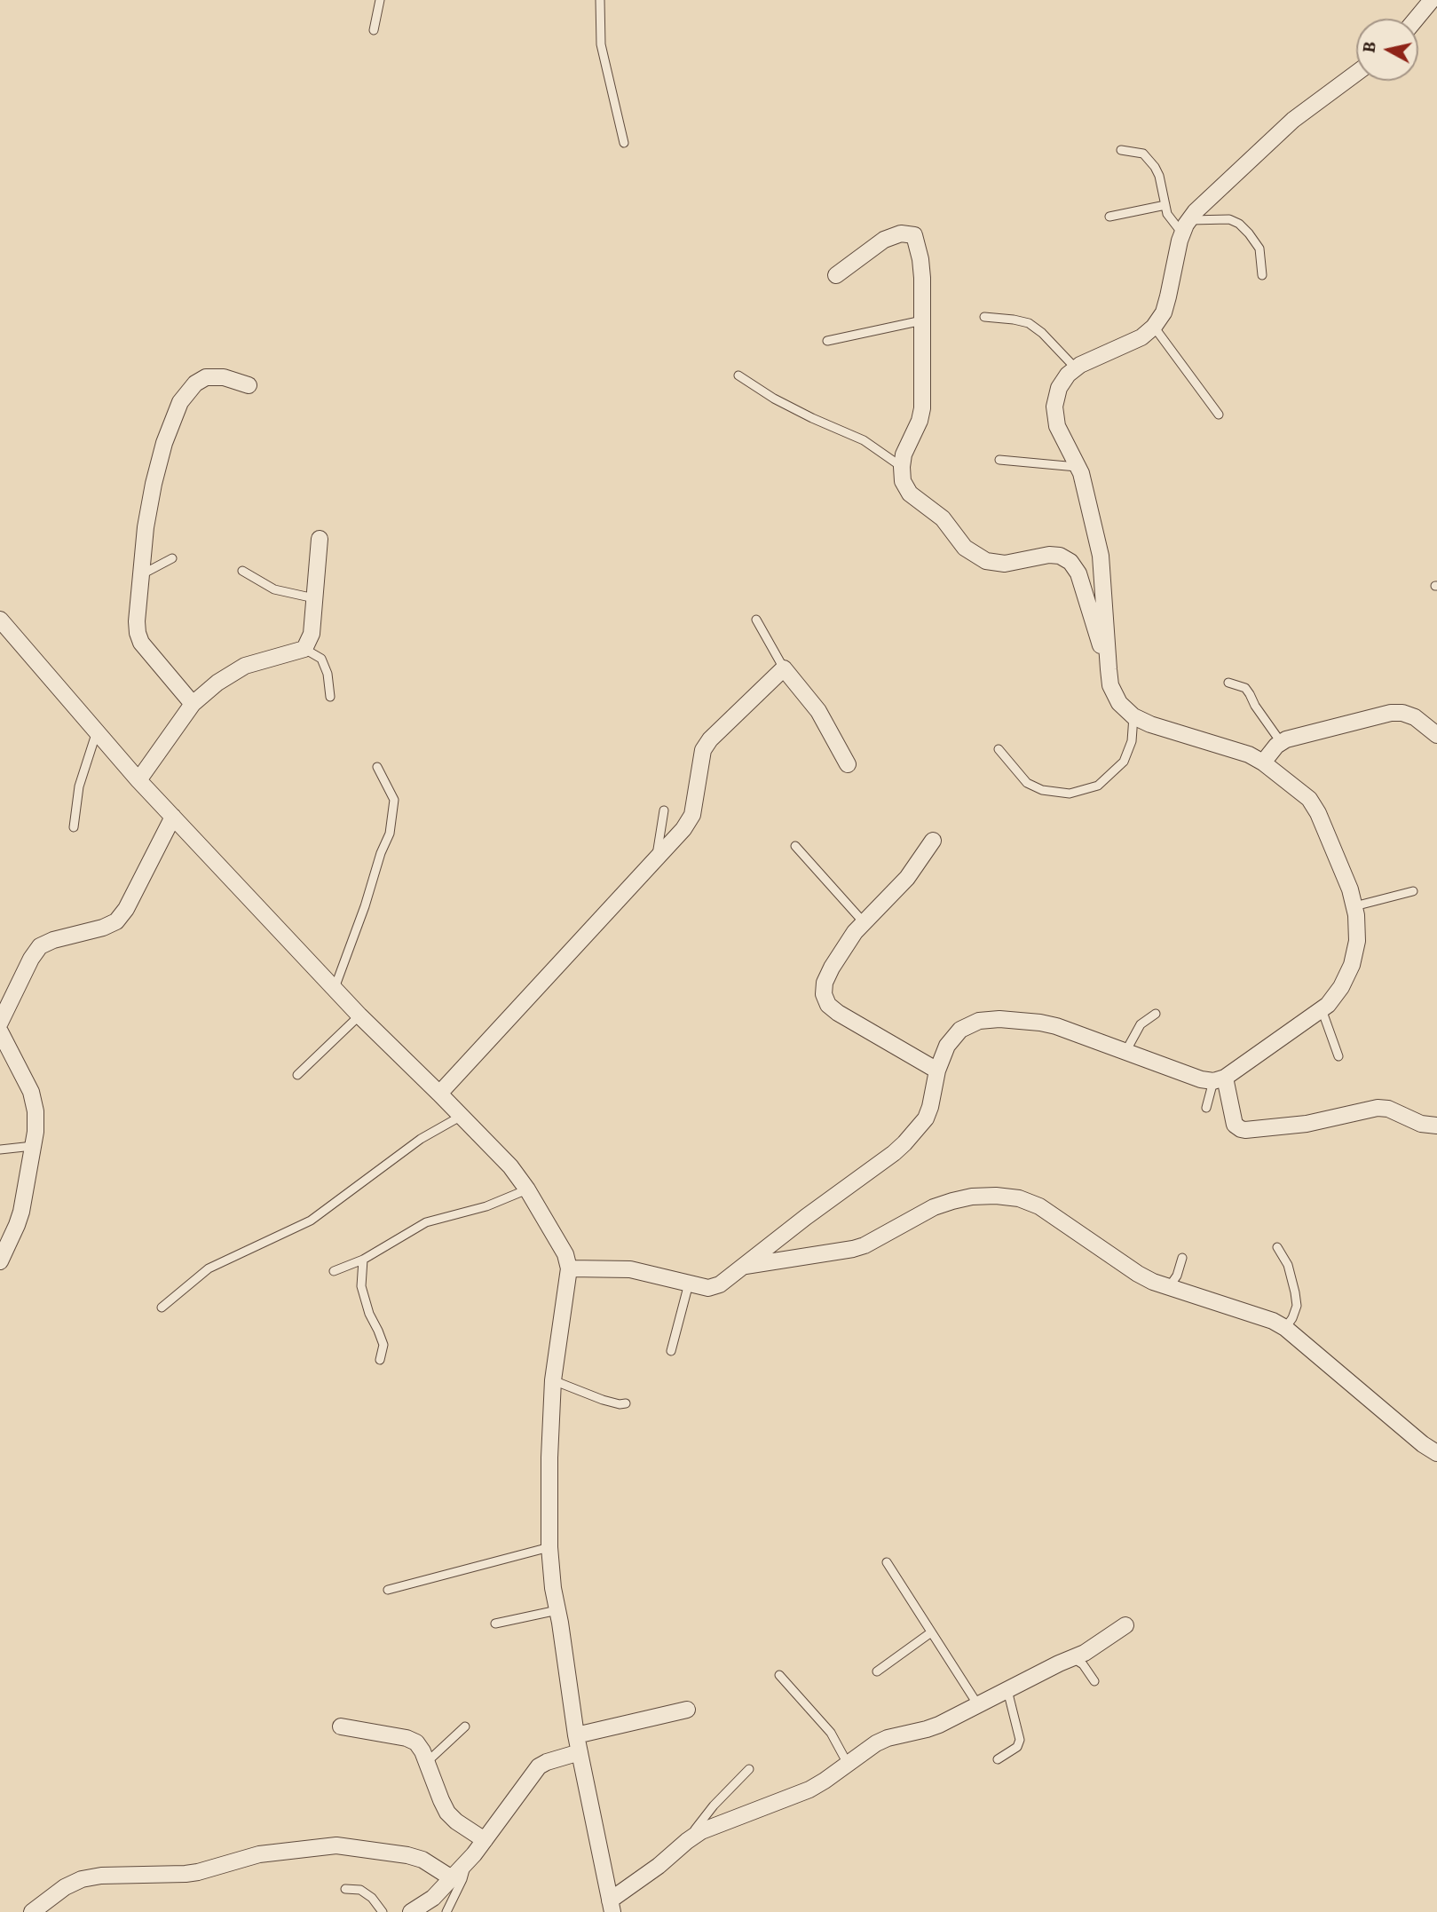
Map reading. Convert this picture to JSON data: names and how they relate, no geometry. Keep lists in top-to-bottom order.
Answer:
{
  "north": "left"
}
